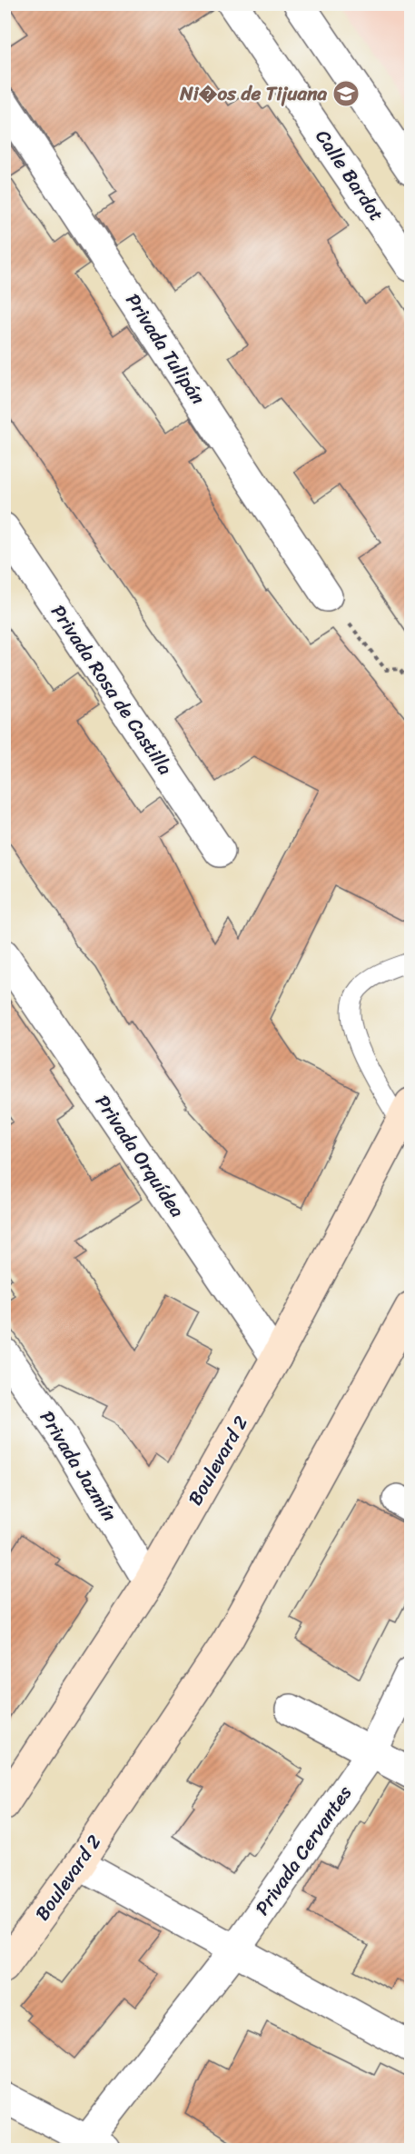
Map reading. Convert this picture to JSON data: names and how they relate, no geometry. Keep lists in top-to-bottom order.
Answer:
{
  "streets": {
    "main road": ["Boulevard 2"],
    "street": [
      "Calle Bardot",
      "Privada Tulipán",
      "Privada Rosa de Castilla",
      "Privada Orquídea",
      "Privada Jazmín",
      "Privada Cervantes"
    ]
  },
  "crossings": [
    ["Privada Orquídea", "Boulevard 2"],
    ["Boulevard 2", "Privada Jazmín"]
  ],
  "places": {
    "school or university": ["Ni�os de Tijuana"]
  }
}
